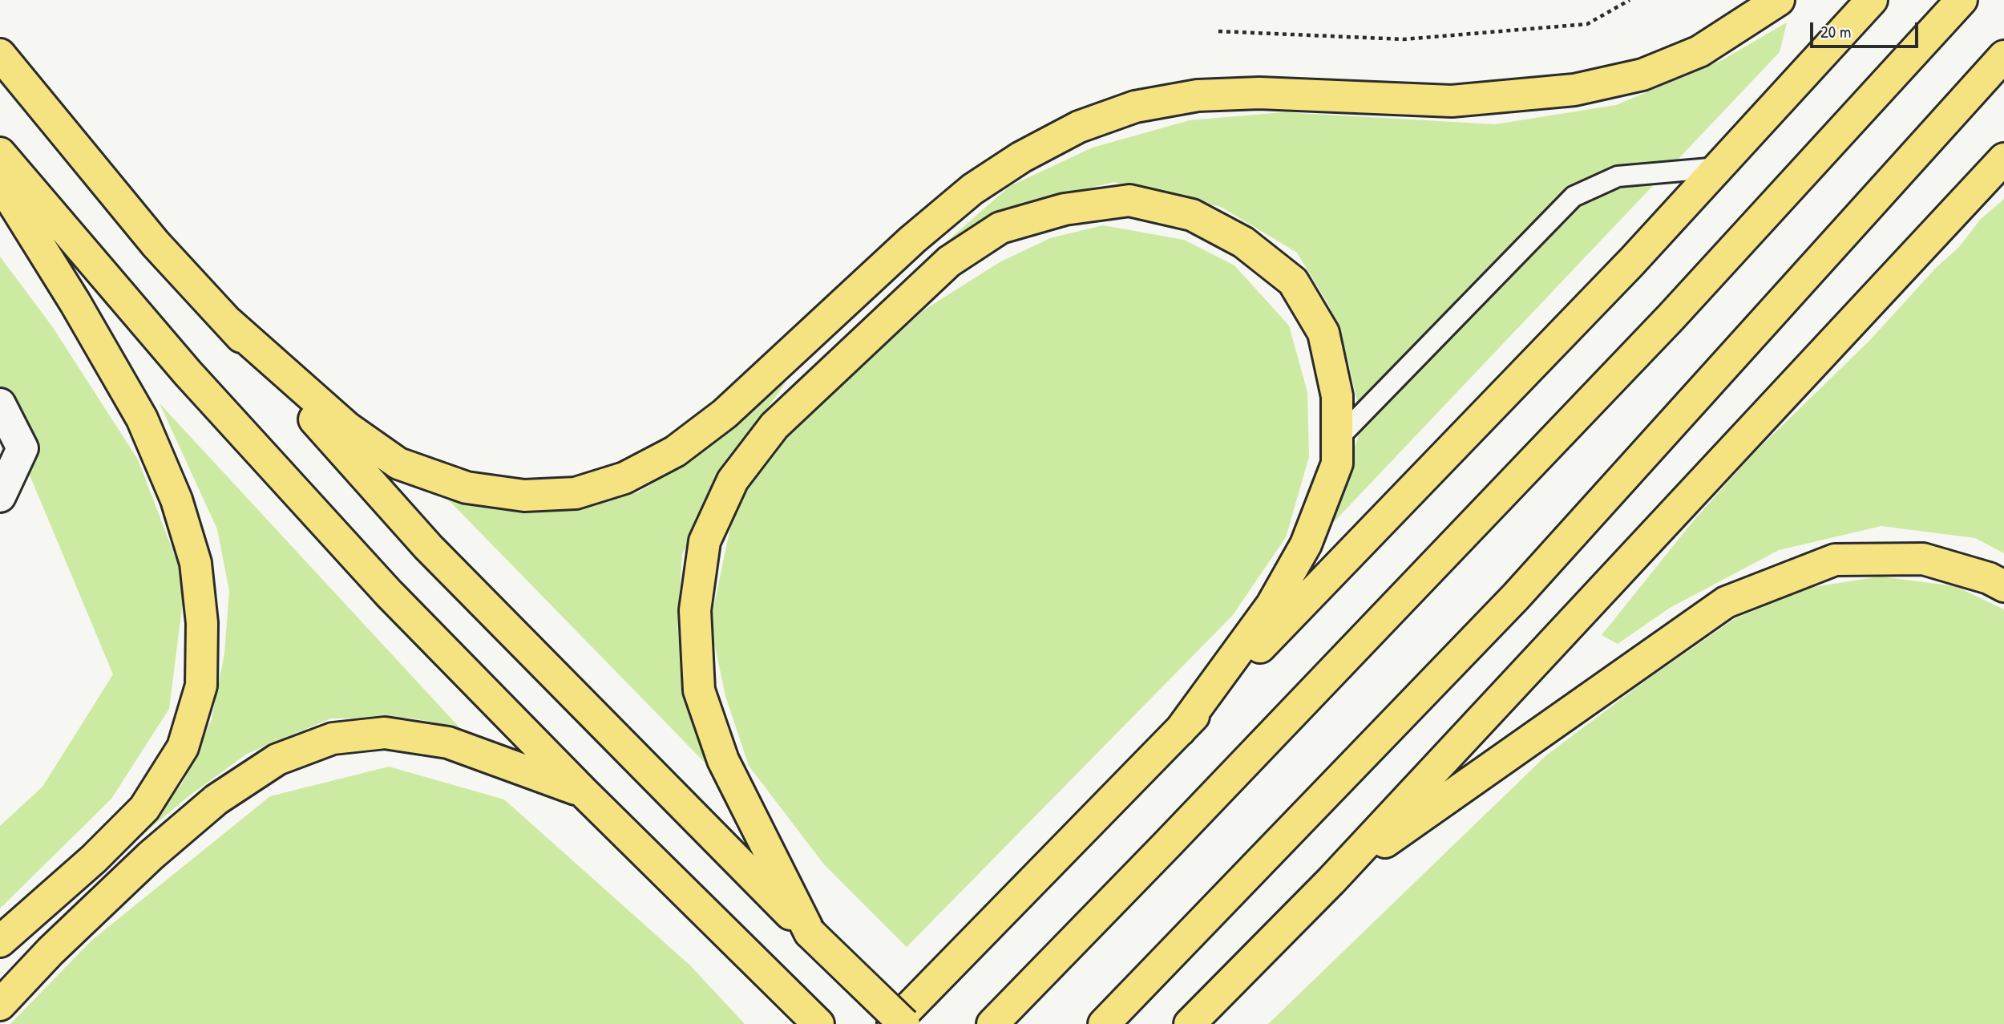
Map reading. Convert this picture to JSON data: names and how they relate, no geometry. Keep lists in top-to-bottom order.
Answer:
{
  "scale_bar": "20 m"
}
